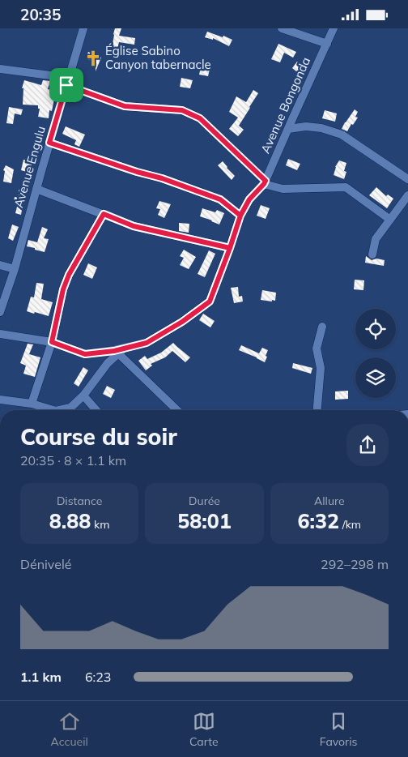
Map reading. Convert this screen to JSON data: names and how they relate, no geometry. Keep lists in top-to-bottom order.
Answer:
{
  "streets": {
    "street": ["Avenue Bongonda", "Avenue Engulu"]
  },
  "places": {
    "church": ["Église Sabino Canyon tabernacle"]
  },
  "page": {
    "status": "20:35",
    "heading": ["Course du soir", "20:35 · 8 × 1.1 km"],
    "stats": [
      ["Distance", "8.88 km"],
      ["Durée", "58:01"],
      ["Allure", "6:32 /km"]
    ],
    "chart": ["Dénivelé", "292–298 m"],
    "list": [
      {
        "name": "1.1 km",
        "note": "6:23"
      }
    ],
    "tabs": ["Accueil", "Carte", "Favoris"]
  }
}
